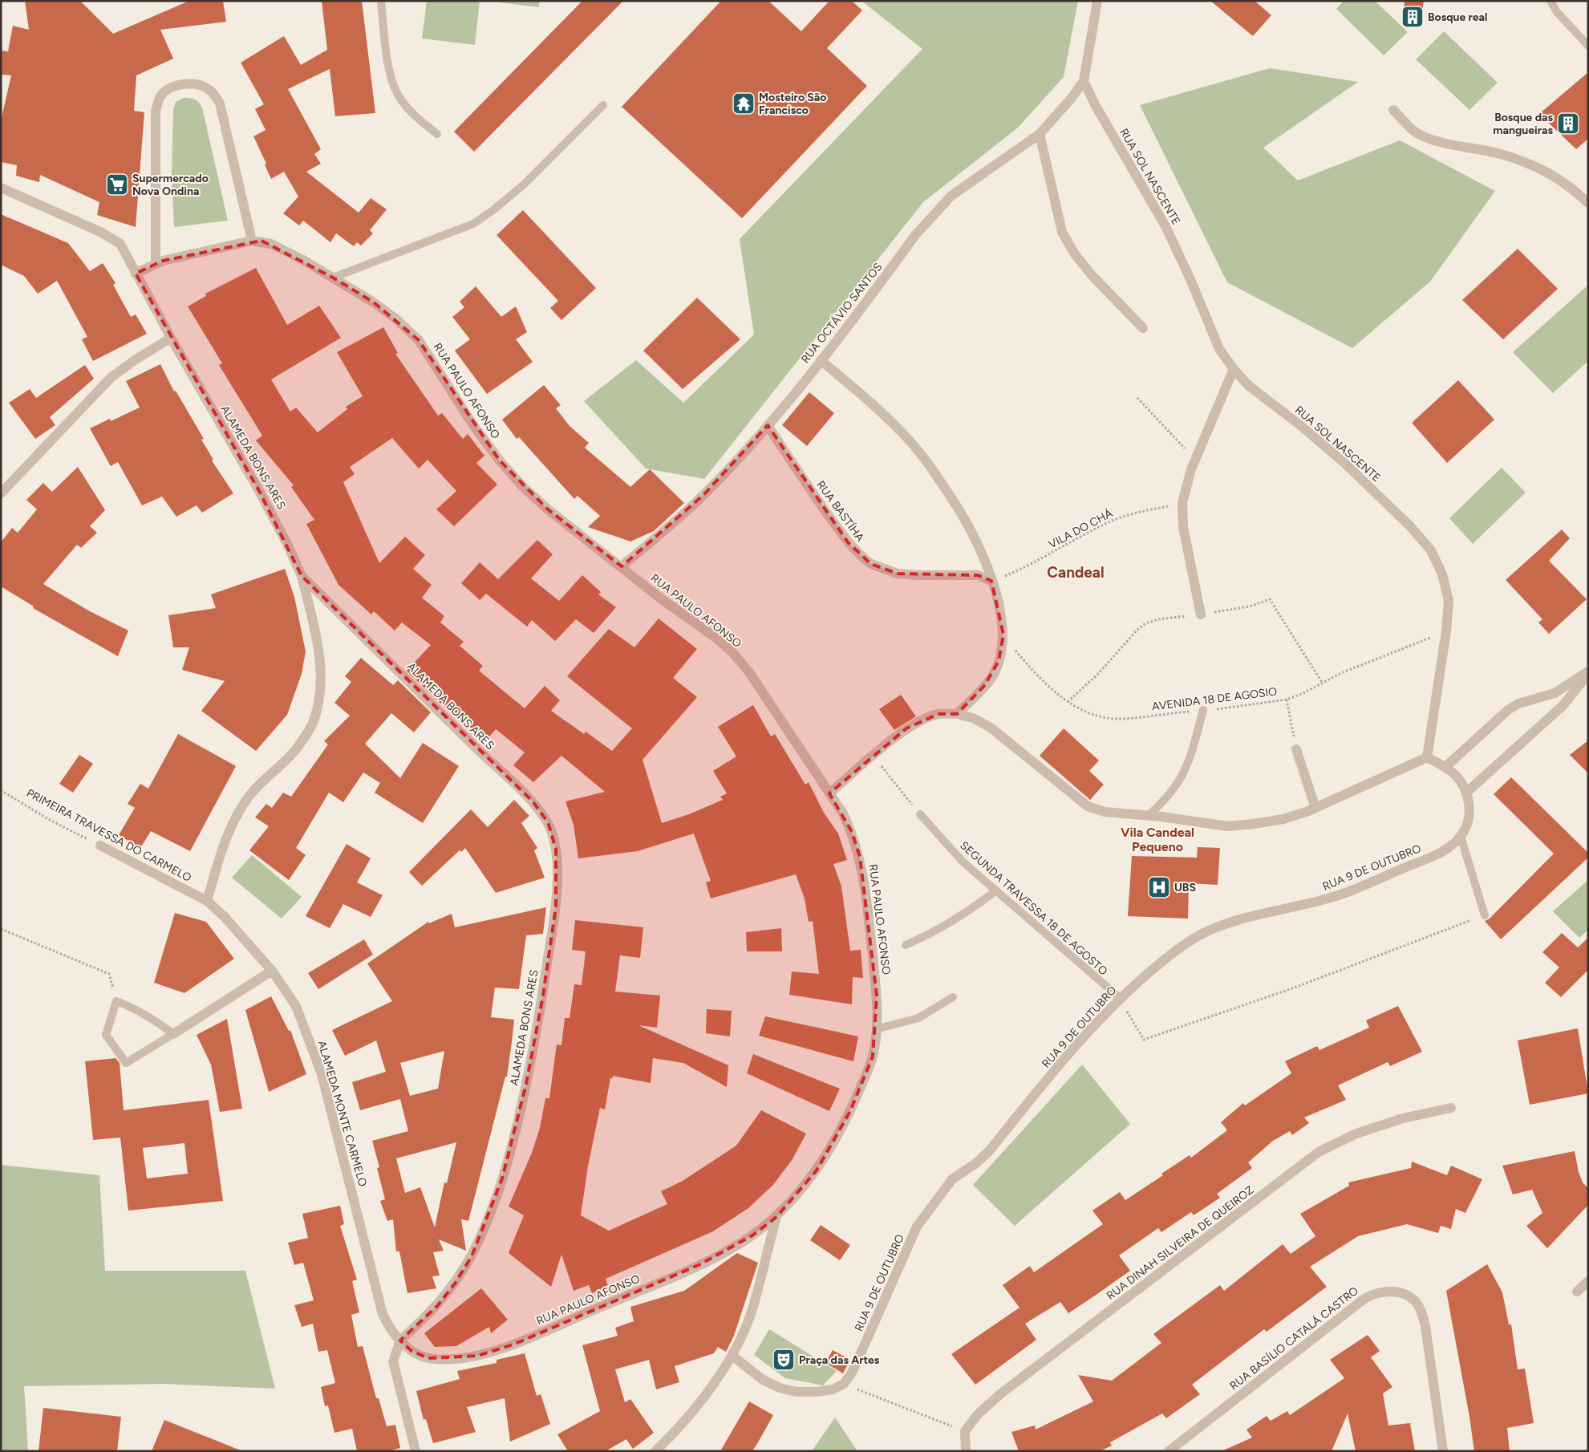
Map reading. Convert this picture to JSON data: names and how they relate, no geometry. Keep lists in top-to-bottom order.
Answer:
{
  "streets": {
    "street": [
      "RUA SOL NASCENTE",
      "RUA OCTÁVIO SANTOS",
      "RUA PAULO AFONSO",
      "ALAMEDA BONS ARES",
      "RUA BASTÍHA",
      "PRIMEIRA TRAVESSA DO CARMELO",
      "RUA 9 DE OUTUBRO",
      "ALAMEDA MONTE CARMELO",
      "RUA DINAH SILVEIRA DE QUEIROZ",
      "RUA BASÍLIO CATALÁ CASTRO"
    ],
    "lane": ["SEGUNDA TRAVESSA 18 DE AGOSTO"],
    "path": ["VILA DO CHÁ", "AVENIDA 18 DE AGOSIO"]
  },
  "crossings": [
    ["RUA SOL NASCENTE", "RUA OCTÁVIO SANTOS"],
    ["RUA SOL NASCENTE", "AVENIDA 18 DE AGOSIO"],
    ["RUA OCTÁVIO SANTOS", "RUA PAULO AFONSO"],
    ["RUA OCTÁVIO SANTOS", "RUA BASTÍHA"],
    ["RUA PAULO AFONSO", "ALAMEDA BONS ARES"],
    ["RUA PAULO AFONSO", "ALAMEDA MONTE CARMELO"],
    ["ALAMEDA BONS ARES", "ALAMEDA MONTE CARMELO"],
    ["RUA BASTÍHA", "VILA DO CHÁ"],
    ["PRIMEIRA TRAVESSA DO CARMELO", "ALAMEDA MONTE CARMELO"],
    ["RUA 9 DE OUTUBRO", "SEGUNDA TRAVESSA 18 DE AGOSTO"]
  ],
  "districts": ["Candeal", "Vila Candeal Pequeno"],
  "places": {
    "building": ["Bosque real", "Bosque das mangueiras"],
    "temple": ["Mosteiro São Francisco"],
    "supermarket": ["Supermercado Nova Ondina"],
    "hospital": ["UBS"],
    "theatre": ["Praça das Artes"]
  }
}
